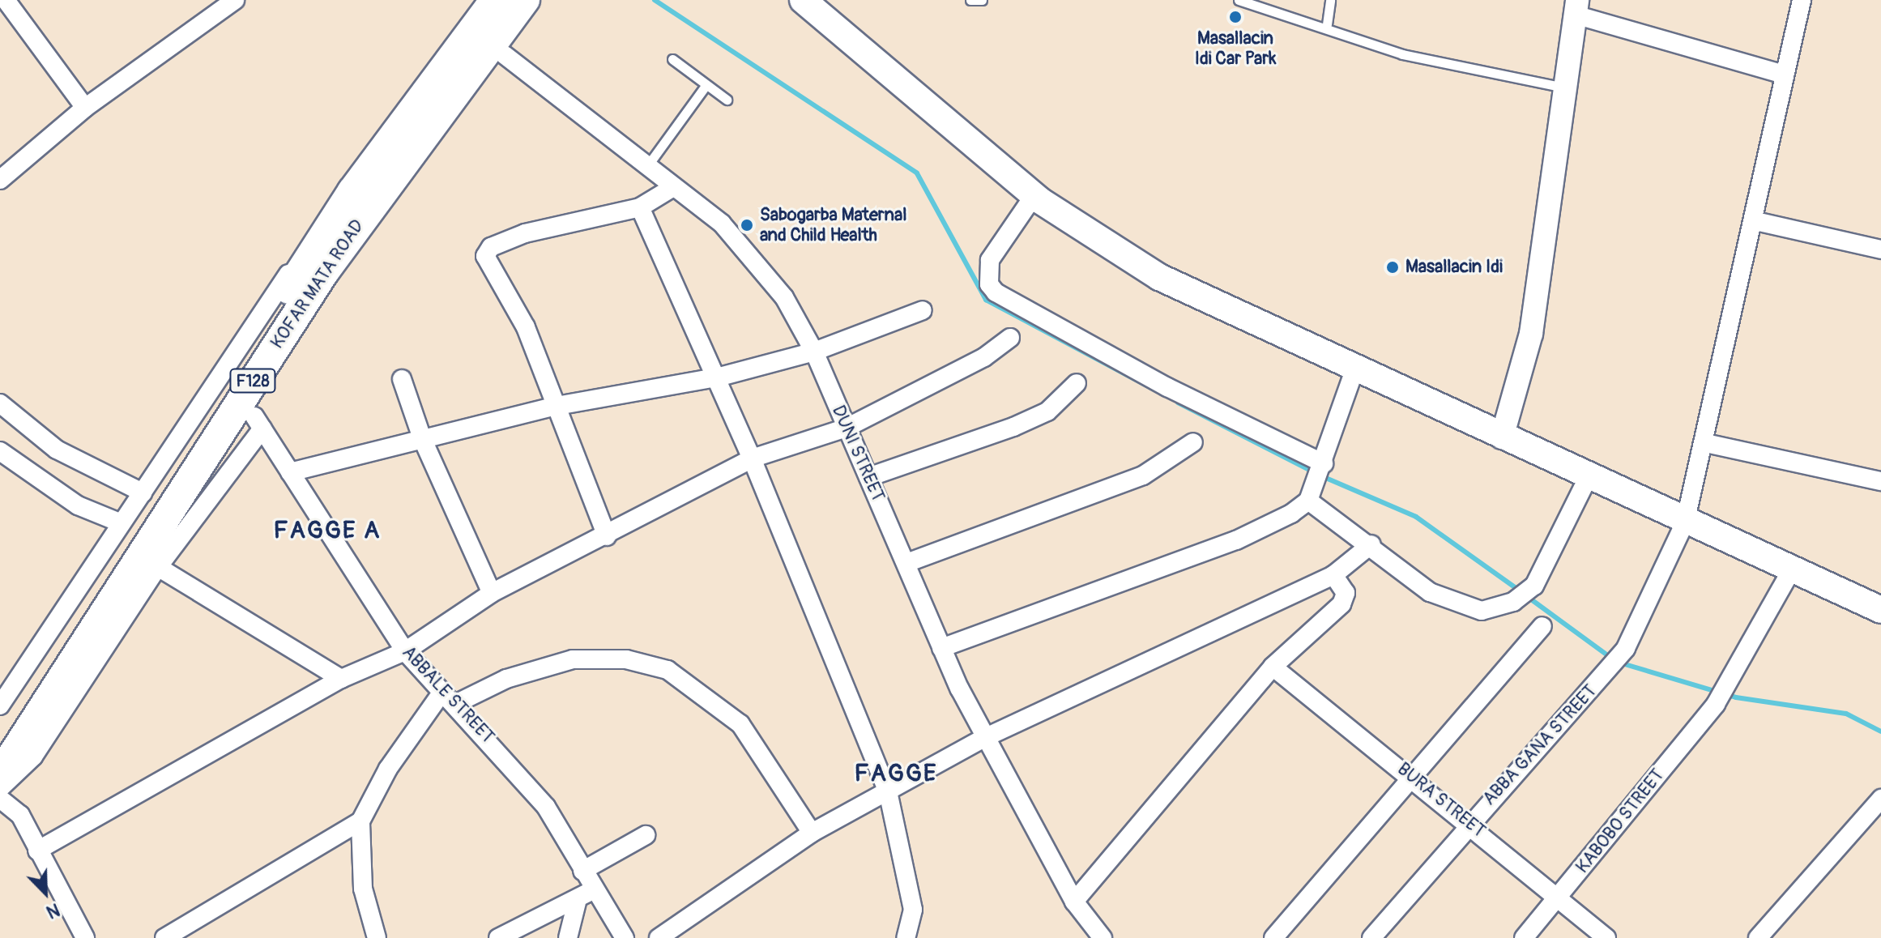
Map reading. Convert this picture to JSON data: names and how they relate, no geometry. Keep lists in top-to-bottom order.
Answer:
{
  "streets": {
    "main road": ["KOFAR MATA ROAD", "F128"],
    "street": [
      "DUNI STREET",
      "ABBALE STREET",
      "ABBA GANA STREET",
      "BURA STREET",
      "KABOBO STREET"
    ]
  },
  "crossings": [
    ["ABBA GANA STREET", "BURA STREET"],
    ["BURA STREET", "KABOBO STREET"]
  ],
  "districts": ["FAGGE A", "FAGGE"],
  "places": ["Masallacin Idi Car Park", "Sabogarba Maternal and Child Health", "Masallacin Idi"],
  "north": "bottom right"
}
